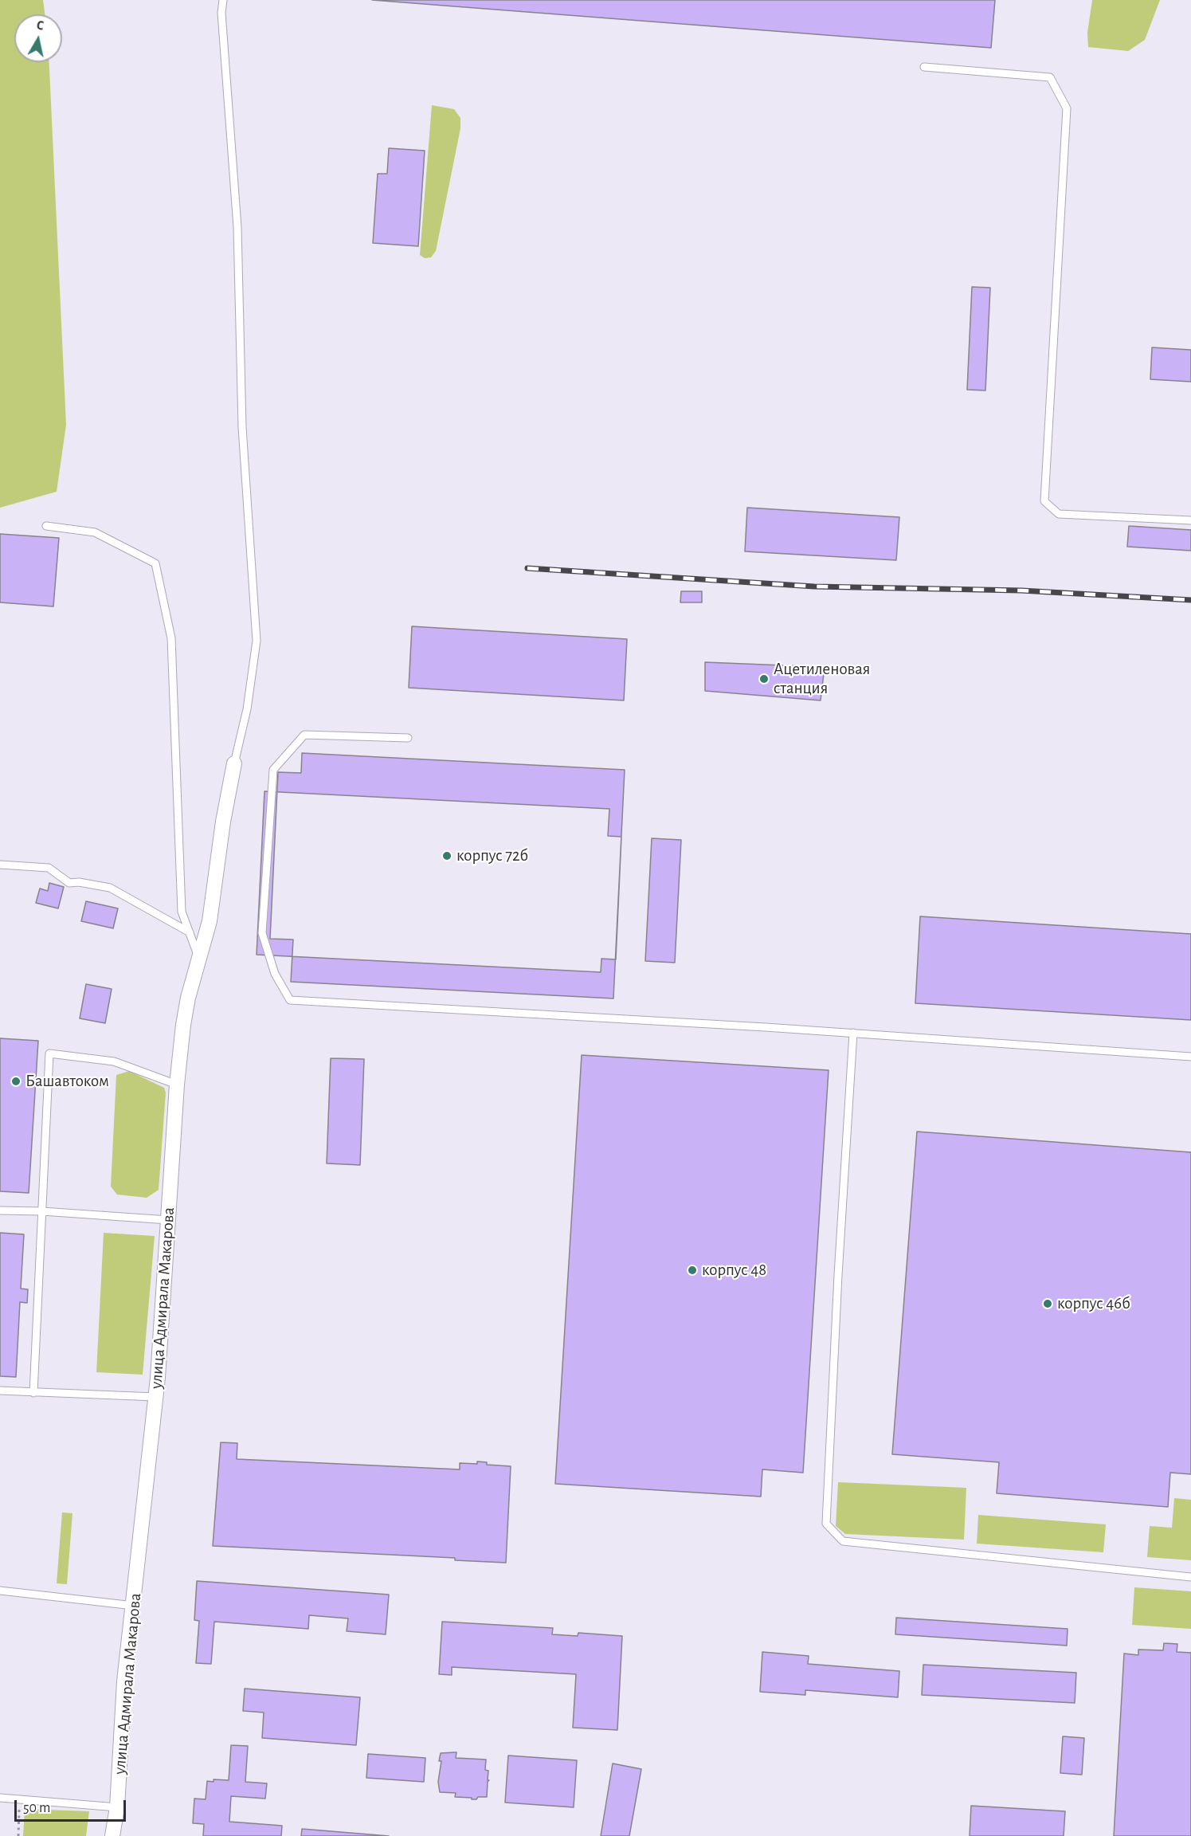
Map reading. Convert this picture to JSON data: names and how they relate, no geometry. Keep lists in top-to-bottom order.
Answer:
{
  "streets": {
    "street": ["улица Адмирала Макарова"]
  },
  "places": [
    "Ацетиленовая станция",
    "корпус 72б",
    "Башавтоком",
    "корпус 48",
    "корпус 46б"
  ],
  "scale_bar": "50 m",
  "north": "top"
}
